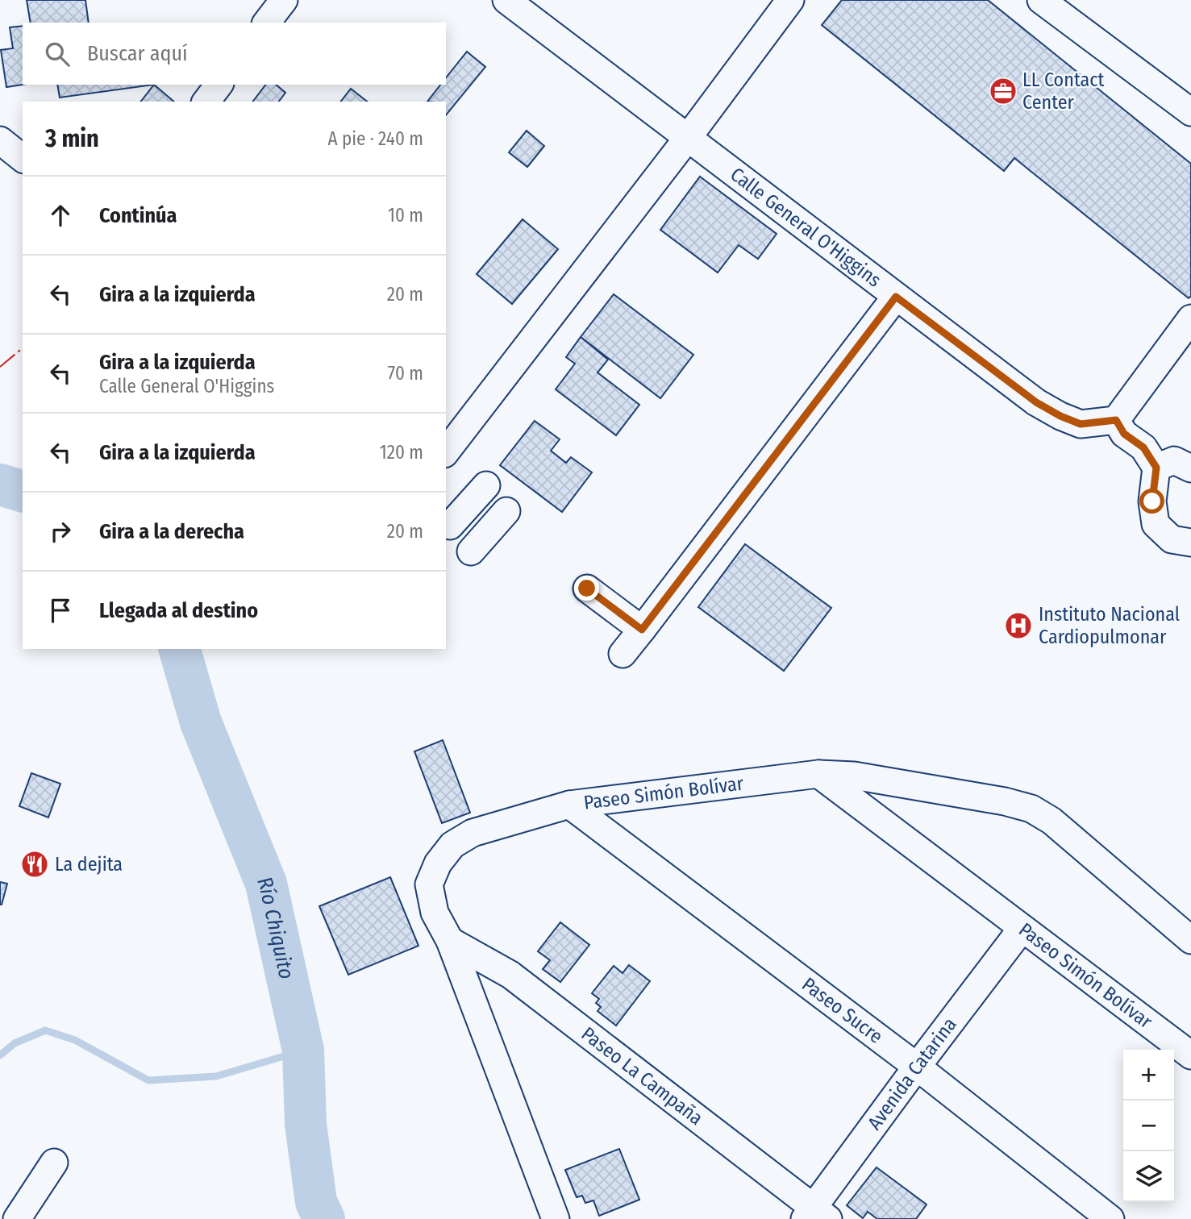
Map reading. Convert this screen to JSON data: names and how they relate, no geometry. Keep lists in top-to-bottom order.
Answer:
{
  "streets": {
    "street": [
      "Calle General O'Higgins",
      "Paseo Simón Bolívar",
      "Paseo Sucre",
      "Avenida Catarina",
      "Paseo La Campaña"
    ]
  },
  "crossings": [
    ["Paseo Simón Bolívar", "Paseo Sucre"],
    ["Paseo Simón Bolívar", "Avenida Catarina"],
    ["Paseo Simón Bolívar", "Paseo La Campaña"],
    ["Paseo Sucre", "Avenida Catarina"],
    ["Avenida Catarina", "Paseo La Campaña"]
  ],
  "water": ["Río Chiquito"],
  "places": {
    "office": ["LL Contact Center"],
    "hospital": ["Instituto Nacional Cardiopulmonar"],
    "restaurant": ["La dejita"]
  },
  "page": {
    "search": "Buscar aquí",
    "heading": ["3 min", "A pie · 240 m"],
    "list": [
      ["Continúa", "10 m"],
      ["Gira a la izquierda", "20 m"],
      ["Gira a la izquierda", "Calle General O'Higgins", "70 m"],
      ["Gira a la izquierda", "120 m"],
      ["Gira a la derecha", "20 m"],
      "Llegada al destino"
    ],
    "map_buttons": ["+", "−"]
  }
}
